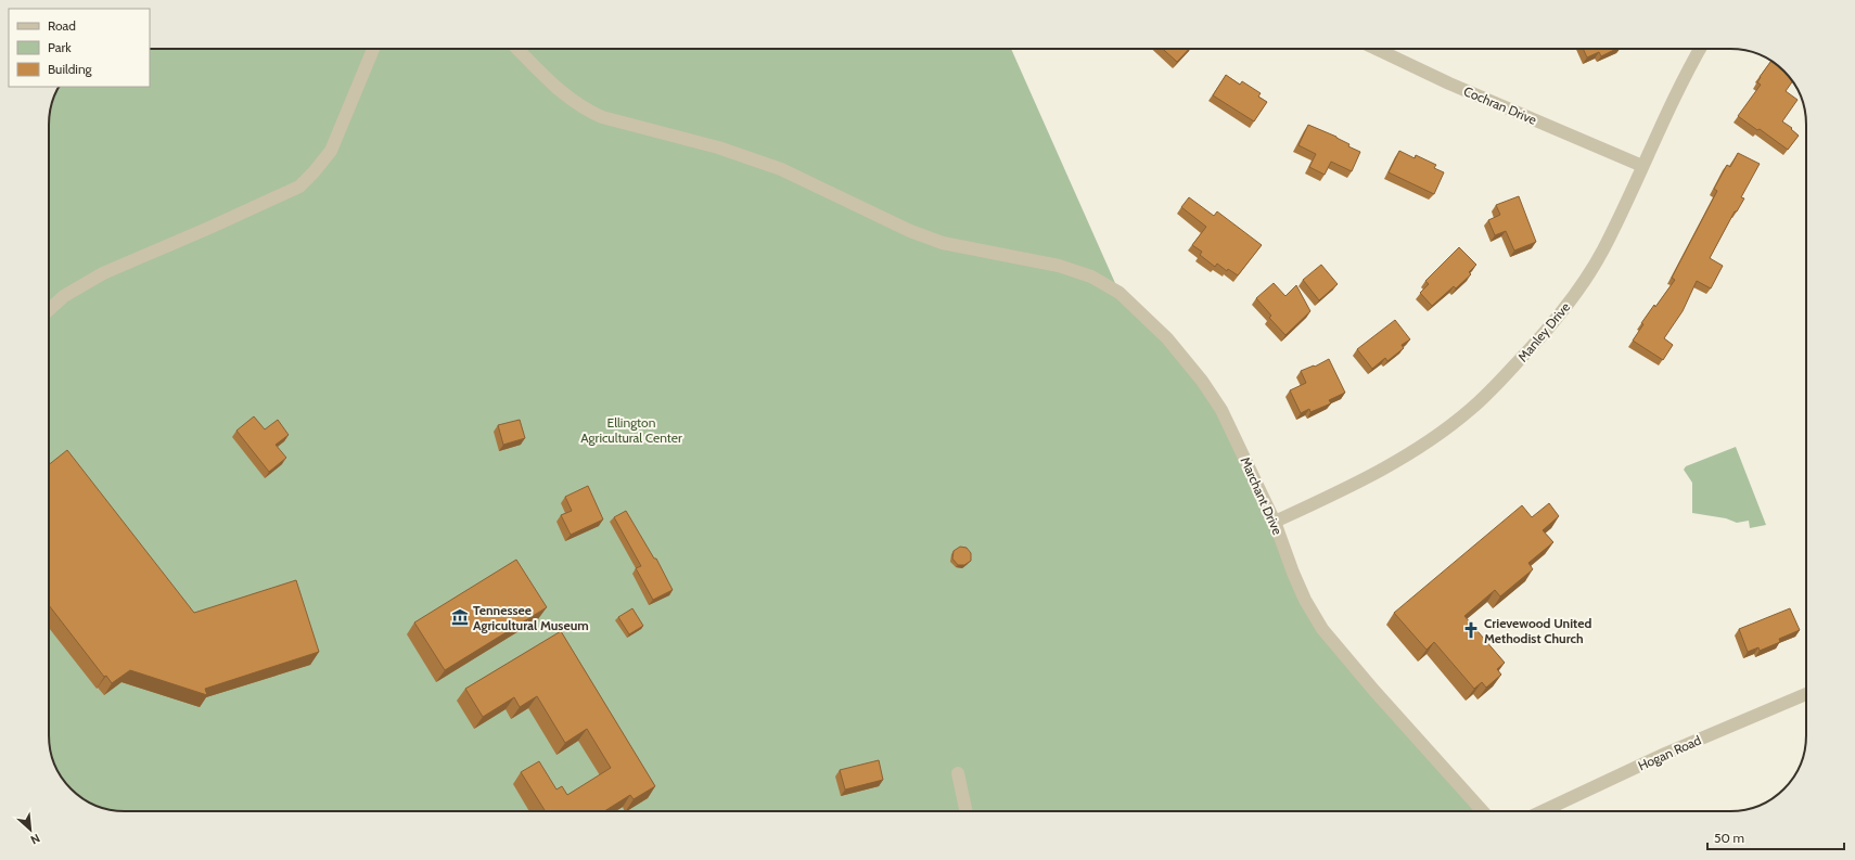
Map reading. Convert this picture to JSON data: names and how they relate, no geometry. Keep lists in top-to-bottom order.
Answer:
{
  "streets": {
    "street": [
      "Cochran Drive",
      "Manley Drive",
      "Marchant Drive",
      "Hogan Road"
    ]
  },
  "crossings": [
    ["Cochran Drive", "Manley Drive"],
    ["Manley Drive", "Marchant Drive"]
  ],
  "parks": ["Ellington Agricultural Center"],
  "places": {
    "museum": ["Tennessee Agricultural Museum"],
    "church": ["Crievewood United Methodist Church"]
  },
  "legend": ["Road", "Park", "Building"],
  "scale_bar": "50 m",
  "north": "bottom right"
}
